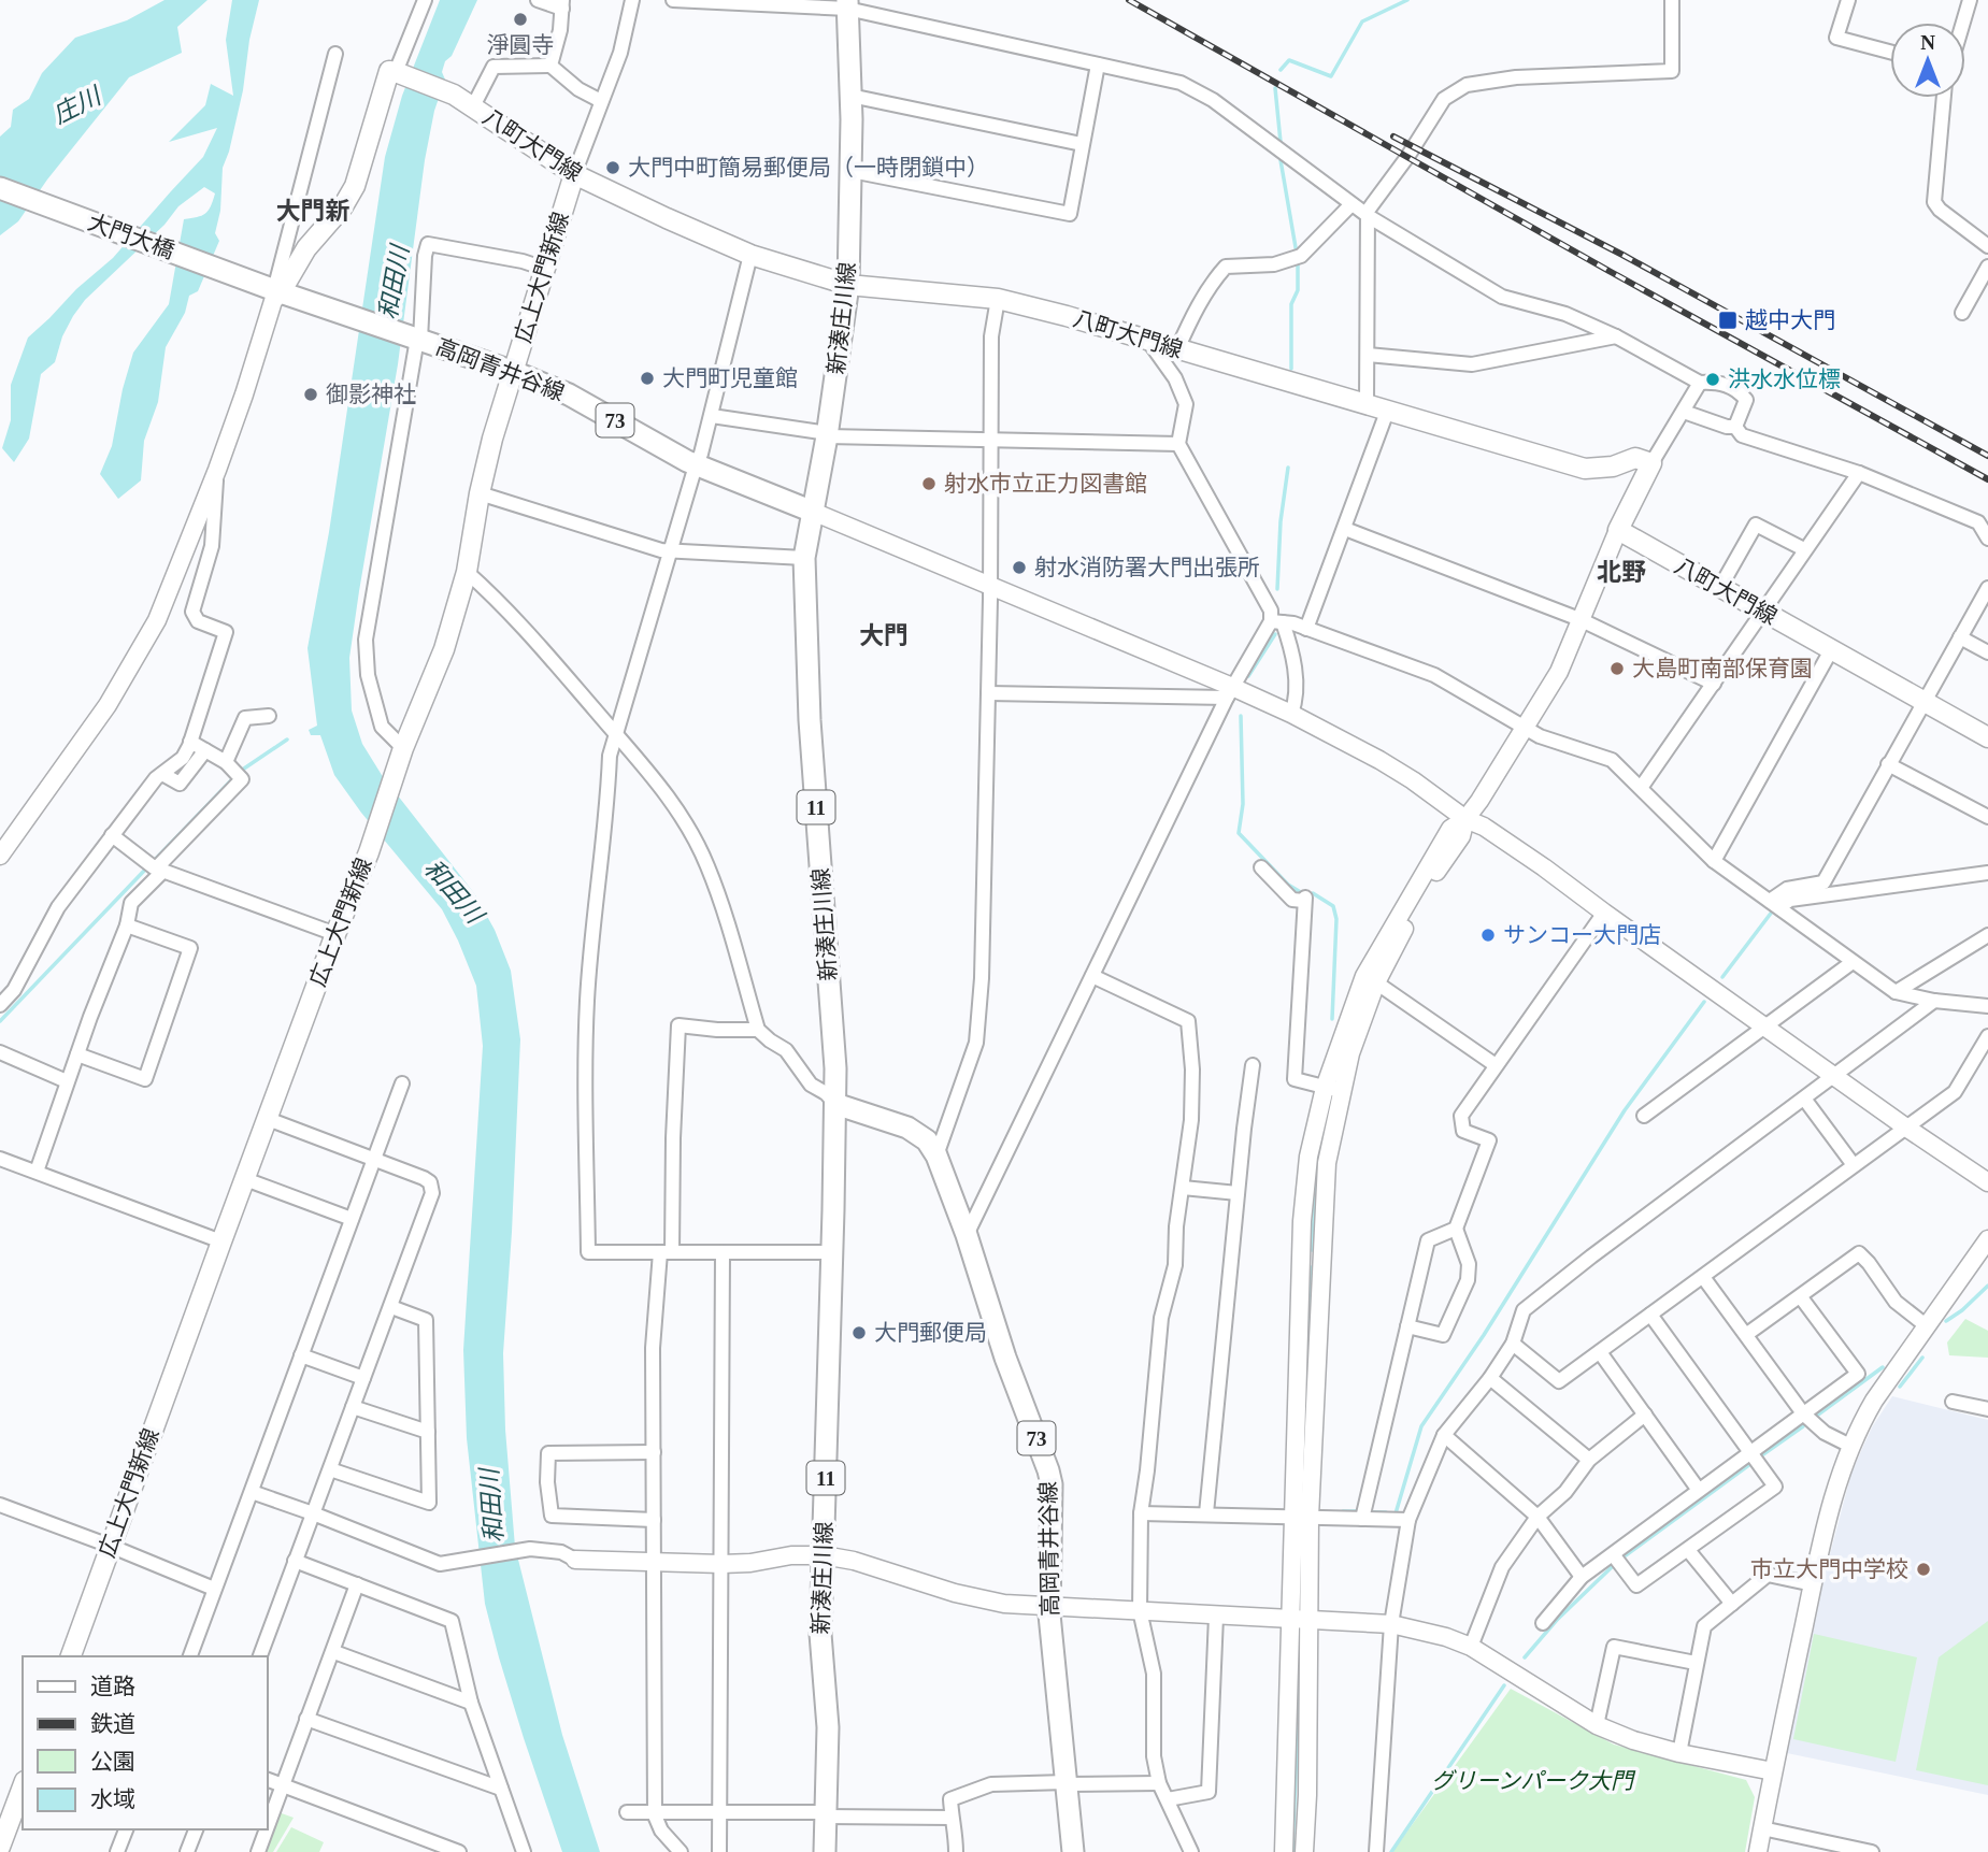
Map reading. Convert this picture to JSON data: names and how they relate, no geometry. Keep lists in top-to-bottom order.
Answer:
{
  "streets": {
    "main road": [
      "八町大門線",
      "大門大橋",
      "広上大門新線",
      "新湊庄川線",
      "高岡青井谷線",
      "73",
      "11"
    ]
  },
  "crossings": [
    ["八町大門線", "広上大門新線"],
    ["八町大門線", "新湊庄川線"],
    ["大門大橋", "高岡青井谷線"],
    ["広上大門新線", "高岡青井谷線"],
    ["新湊庄川線", "高岡青井谷線"]
  ],
  "districts": ["大門新", "北野", "大門"],
  "water": ["庄川", "和田川"],
  "parks": ["グリーンパーク大門"],
  "places": {
    "other": [
      "淨圓寺",
      "大門中町簡易郵便局（一時閉鎖中）",
      "大門町児童館",
      "洪水水位標",
      "御影神社",
      "射水市立正力図書館",
      "射水消防署大門出張所",
      "大島町南部保育園",
      "サンコー大門店",
      "大門郵便局",
      "市立大門中学校"
    ],
    "transit": ["越中大門"]
  },
  "legend": [
    "道路",
    "鉄道",
    "公園",
    "水域"
  ],
  "north": "top"
}
